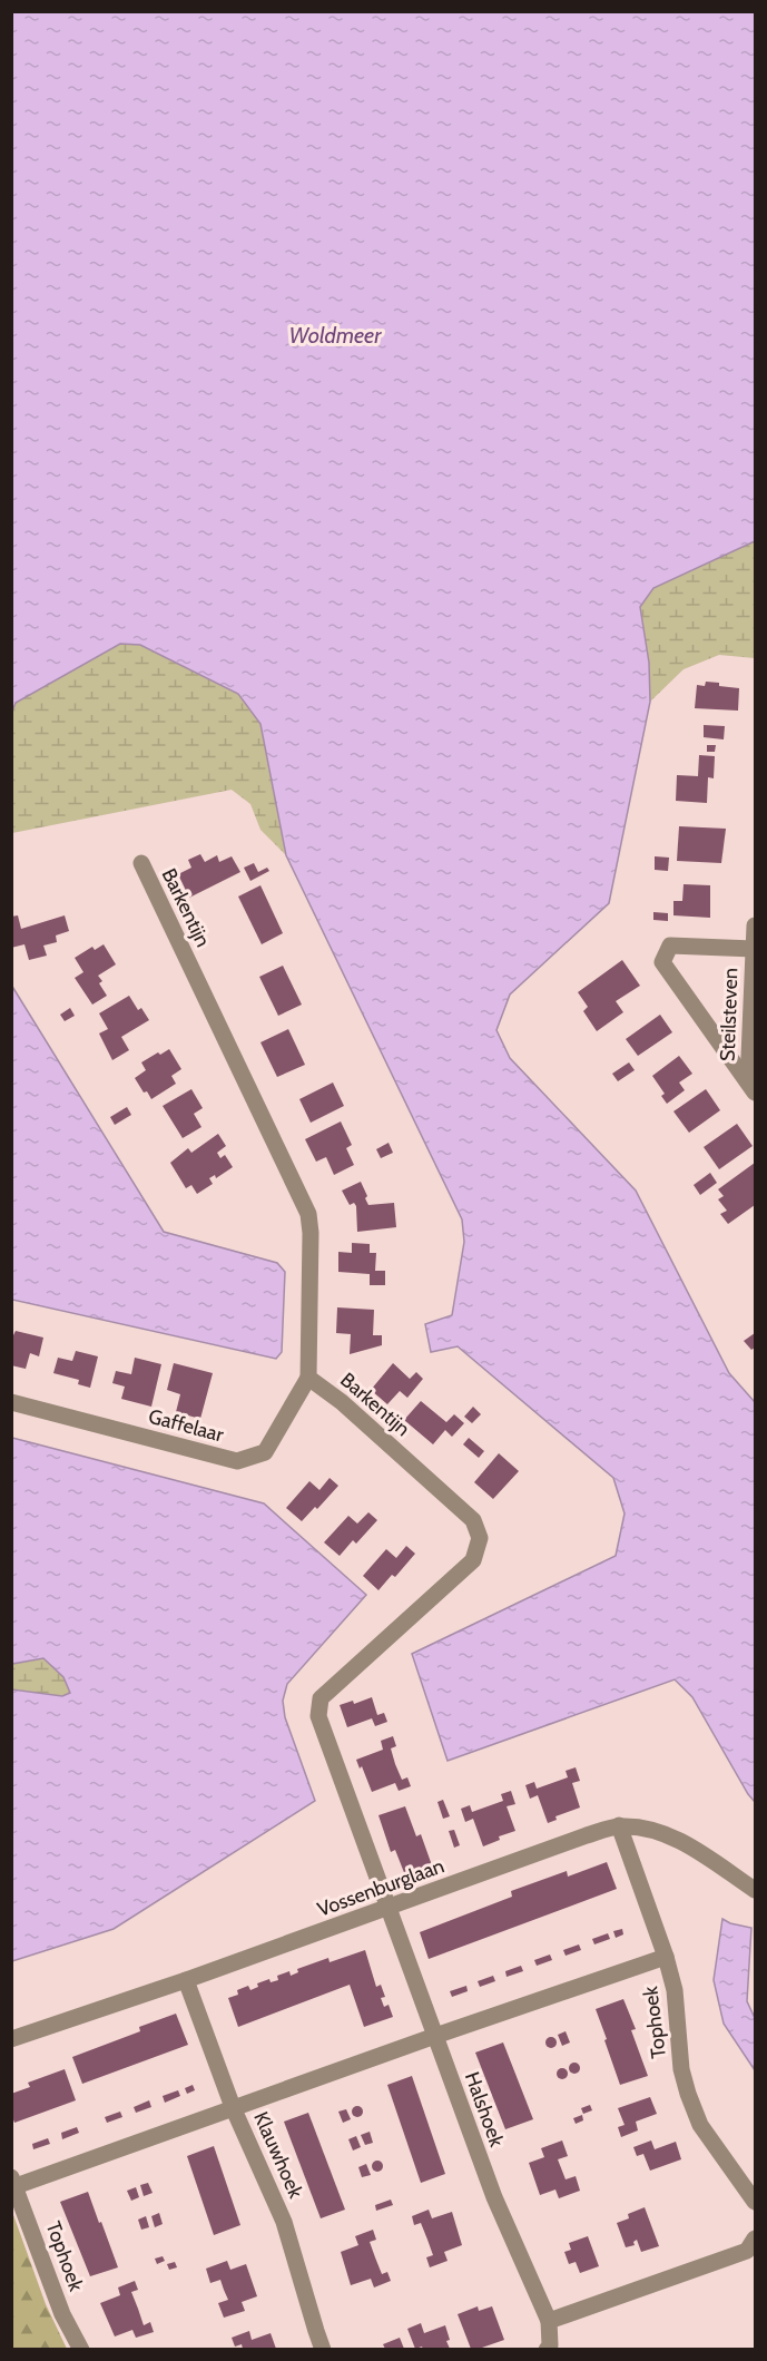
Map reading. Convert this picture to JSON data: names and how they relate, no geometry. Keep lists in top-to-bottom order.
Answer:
{
  "streets": {
    "street": [
      "Barkentijn",
      "Steilsteven",
      "Gaffelaar",
      "Vossenburglaan",
      "Tophoek",
      "Halshoek",
      "Klauwhoek"
    ]
  },
  "crossings": [
    ["Barkentijn", "Gaffelaar"],
    ["Barkentijn", "Vossenburglaan"],
    ["Barkentijn", "Halshoek"],
    ["Vossenburglaan", "Tophoek"],
    ["Vossenburglaan", "Halshoek"],
    ["Vossenburglaan", "Klauwhoek"]
  ],
  "water": ["Woldmeer"]
}
